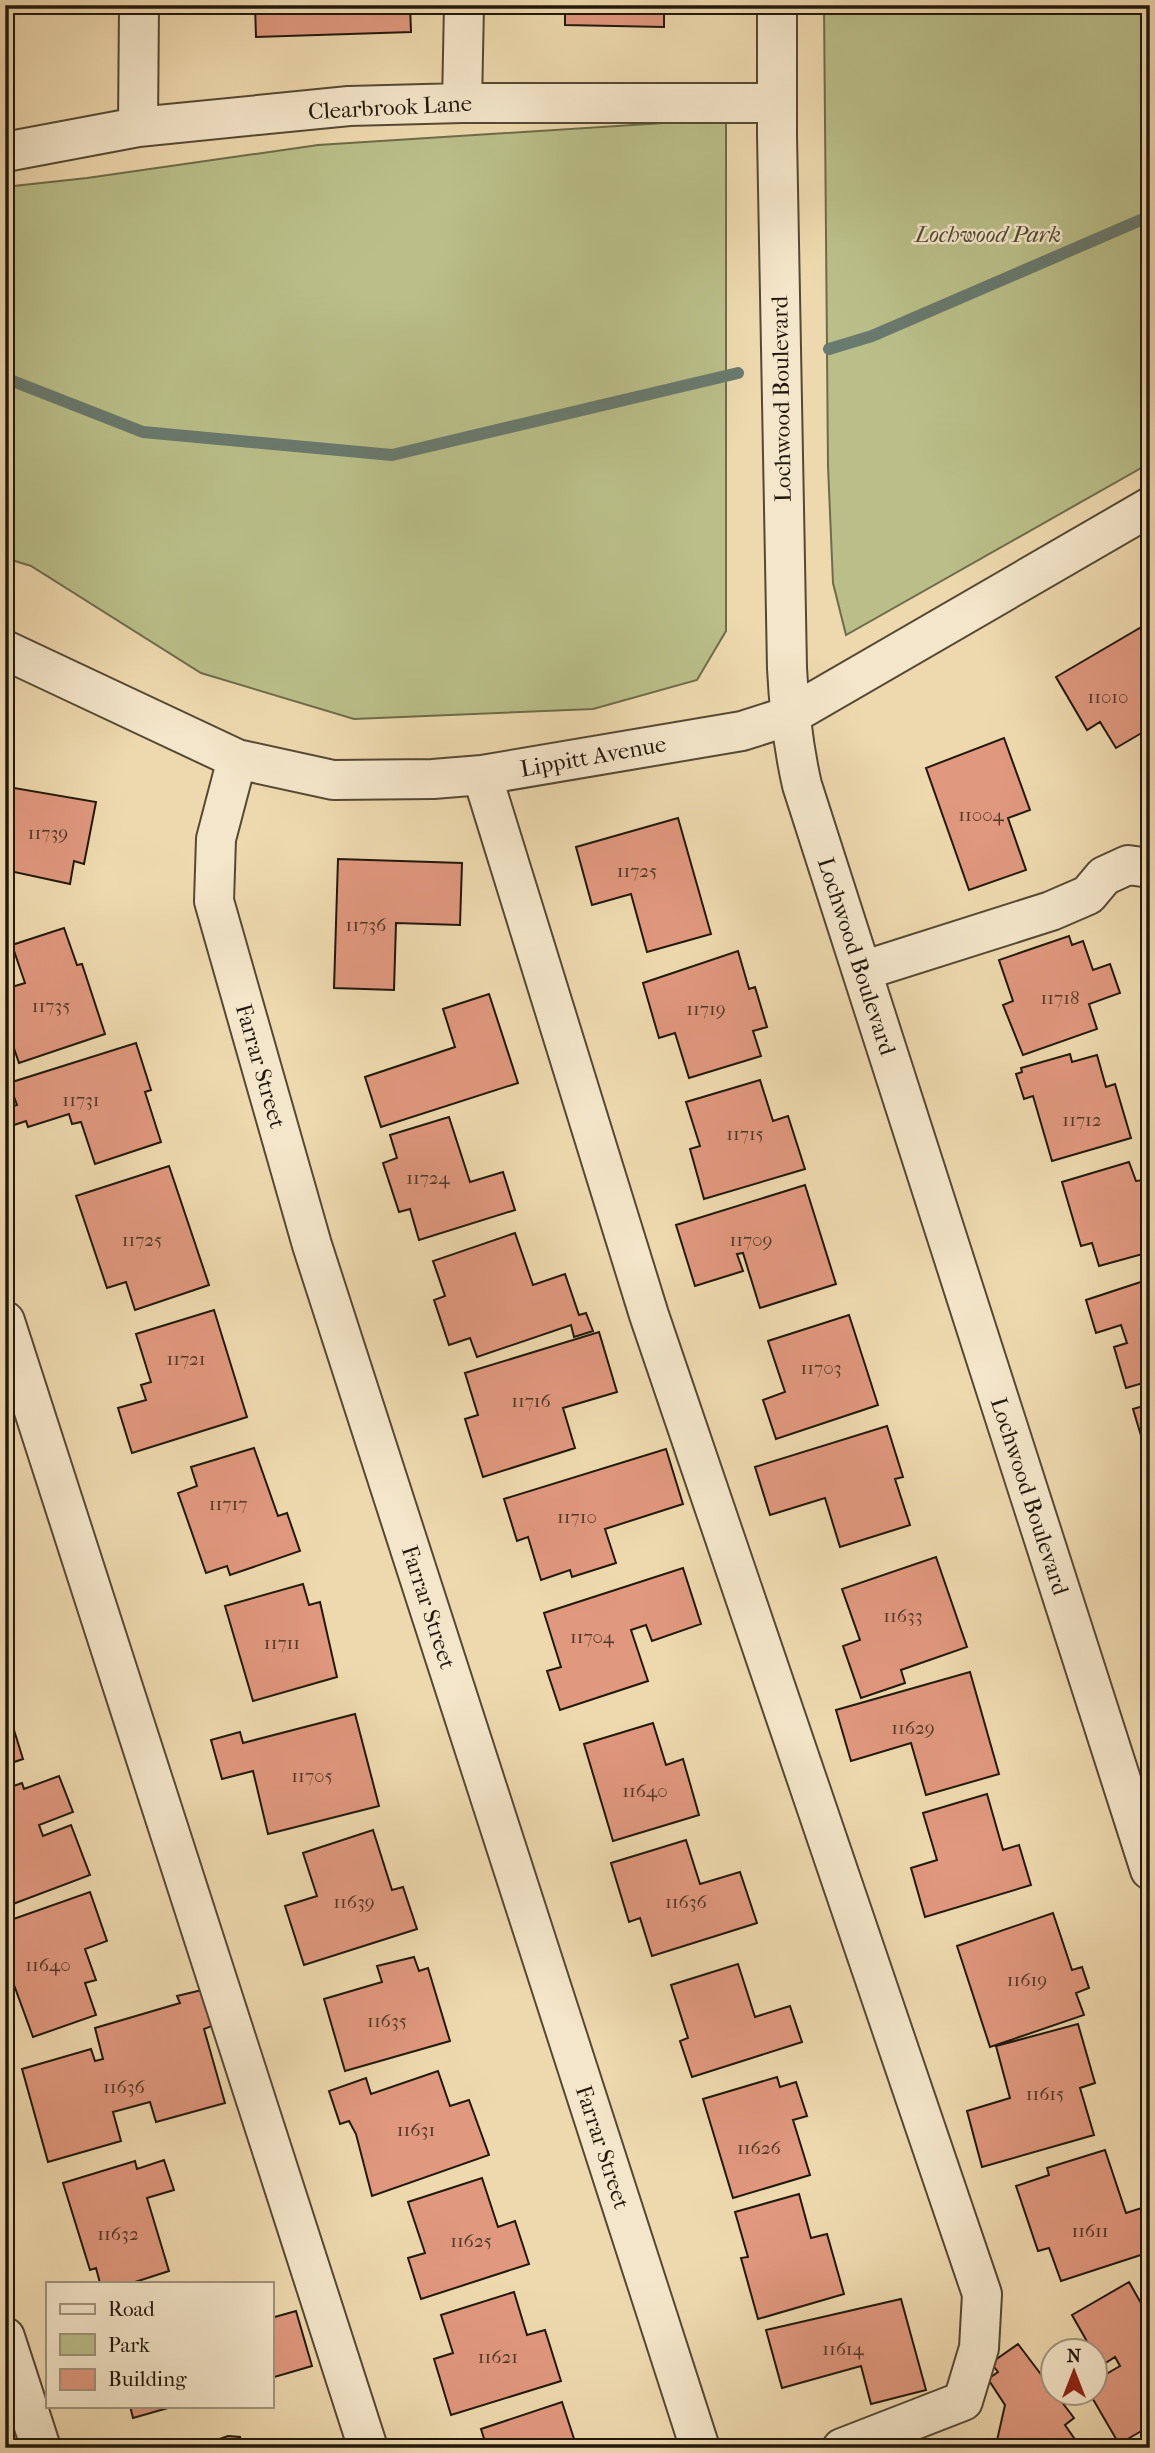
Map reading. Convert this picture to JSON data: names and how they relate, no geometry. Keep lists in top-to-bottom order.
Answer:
{
  "streets": {
    "street": [
      "Clearbrook Lane",
      "Lochwood Boulevard",
      "Lippitt Avenue",
      "Farrar Street"
    ]
  },
  "crossings": [
    ["Clearbrook Lane", "Lochwood Boulevard"],
    ["Lochwood Boulevard", "Lippitt Avenue"],
    ["Lippitt Avenue", "Farrar Street"]
  ],
  "parks": ["Lochwood Park"],
  "house_numbers": [
    "11010",
    "11004",
    "11739",
    "11725",
    "11736",
    "11718",
    "11735",
    "11719",
    "11731",
    "11712",
    "11715",
    "11724",
    "11725",
    "11709",
    "11721",
    "11703",
    "11716",
    "11717",
    "11710",
    "11633",
    "11704",
    "11711",
    "11629",
    "11705",
    "11640",
    "11639",
    "11636",
    "11640",
    "11619",
    "11635",
    "11636",
    "11615",
    "11631",
    "11626",
    "11611",
    "11632",
    "11625",
    "11614",
    "11621"
  ],
  "legend": ["Road", "Park", "Building"],
  "north": "top"
}
